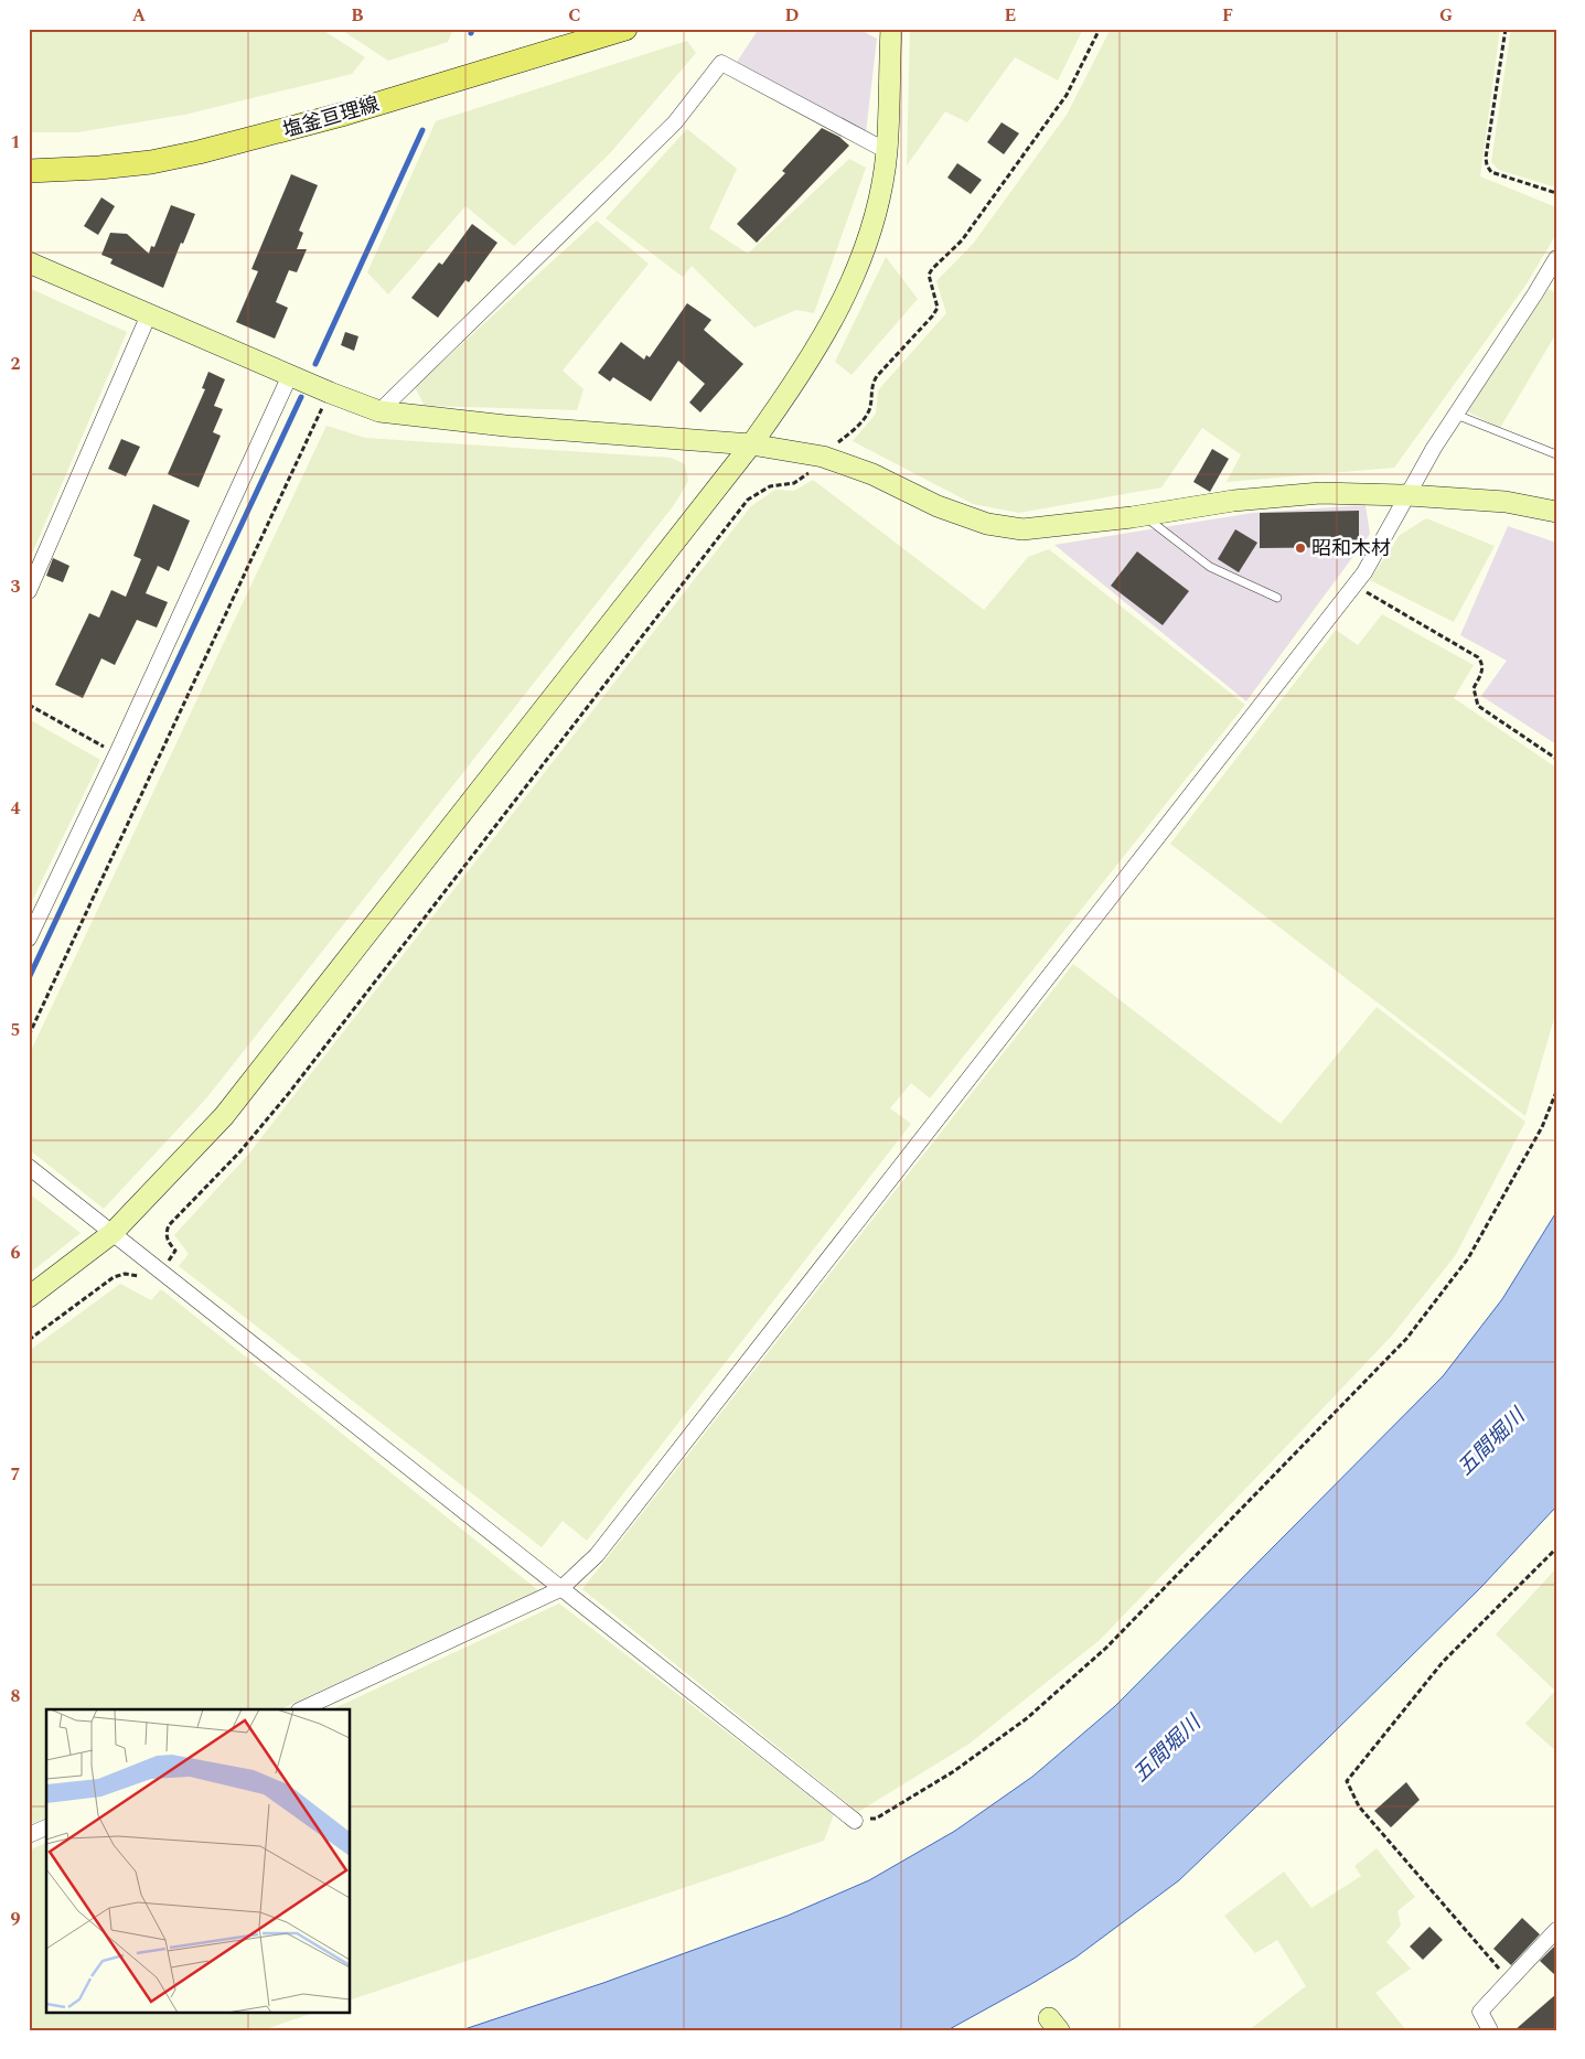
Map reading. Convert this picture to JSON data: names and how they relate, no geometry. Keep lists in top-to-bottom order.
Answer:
{
  "streets": {
    "main road": ["塩釜亘理線"]
  },
  "water": ["五間堀川"],
  "places": ["昭和木材"],
  "grid": {
    "columns": [
      "A",
      "B",
      "C",
      "D",
      "E",
      "F",
      "G"
    ],
    "rows": [
      "1",
      "2",
      "3",
      "4",
      "5",
      "6",
      "7",
      "8",
      "9"
    ]
  }
}
